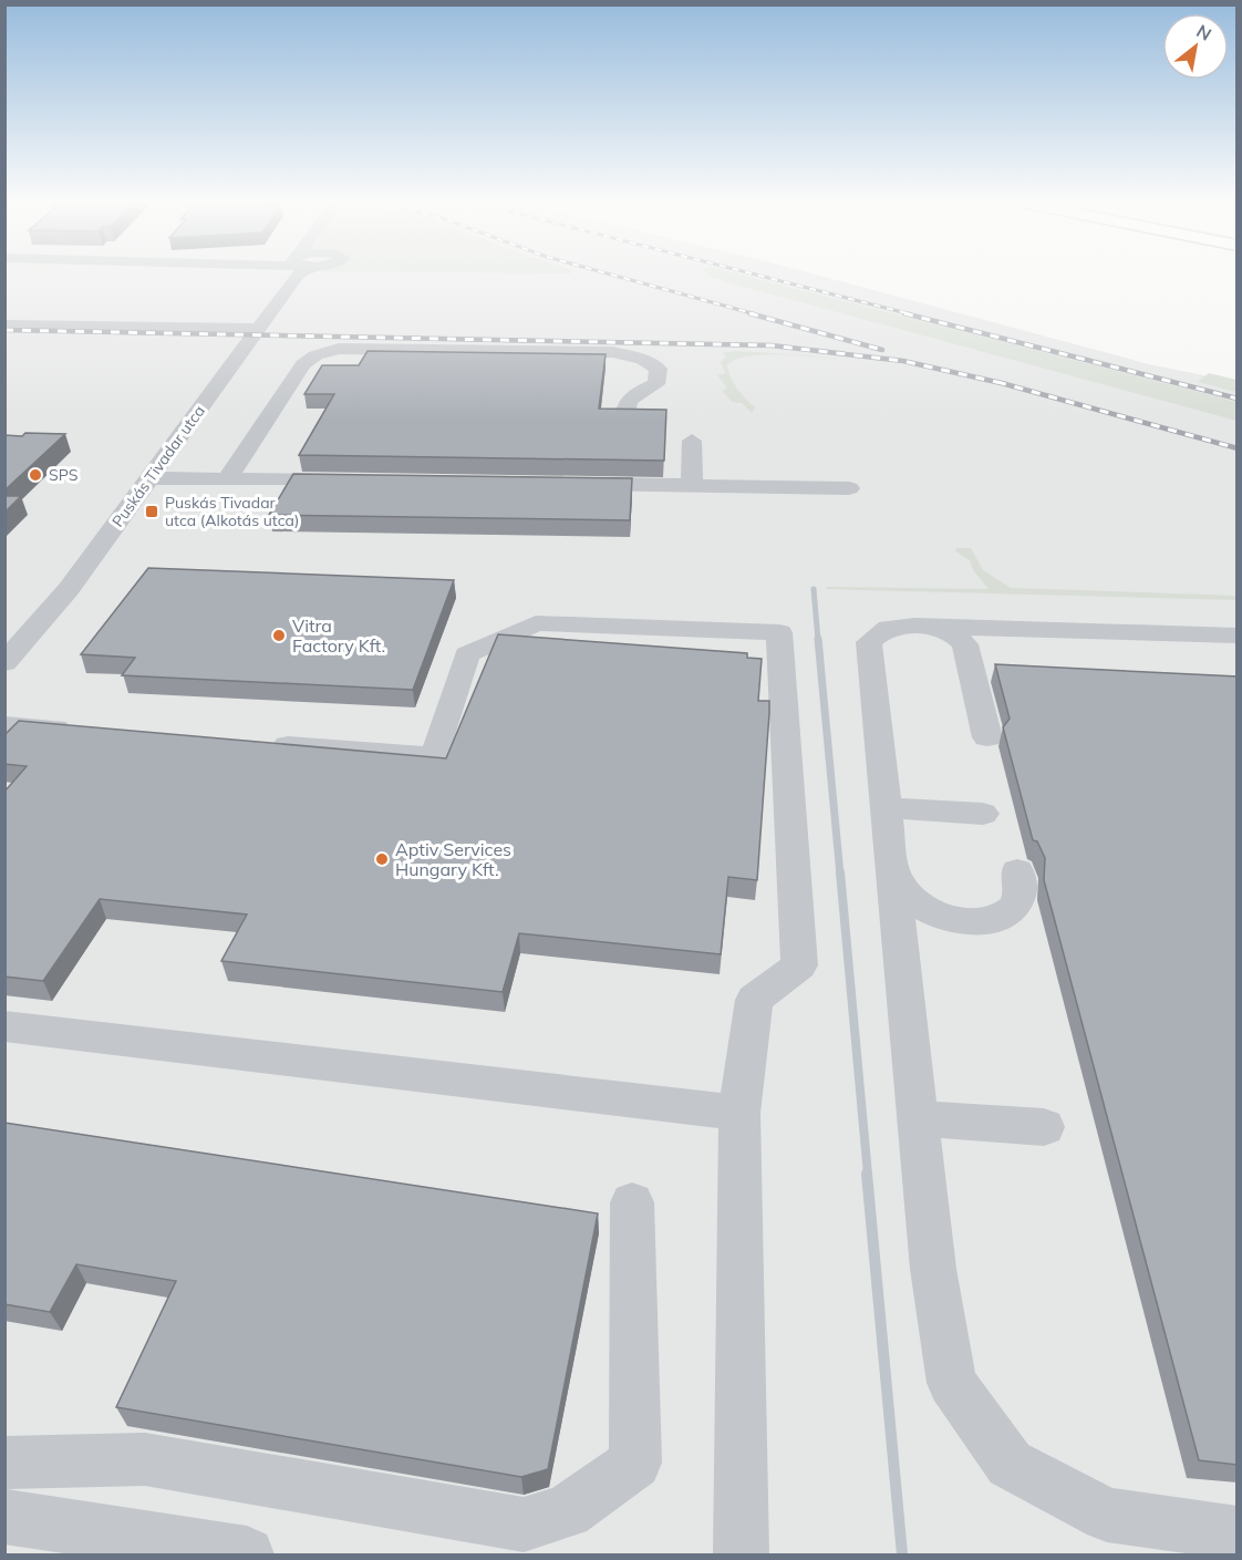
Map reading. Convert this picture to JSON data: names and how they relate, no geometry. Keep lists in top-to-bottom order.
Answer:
{
  "streets": {
    "street": ["Puskás Tivadar utca"]
  },
  "places": {
    "other": ["SPS", "Vitra Factory Kft.", "Aptiv Services Hungary Kft."],
    "transit": ["Puskás Tivadar utca (Alkotás utca)"]
  },
  "north": "top right"
}
